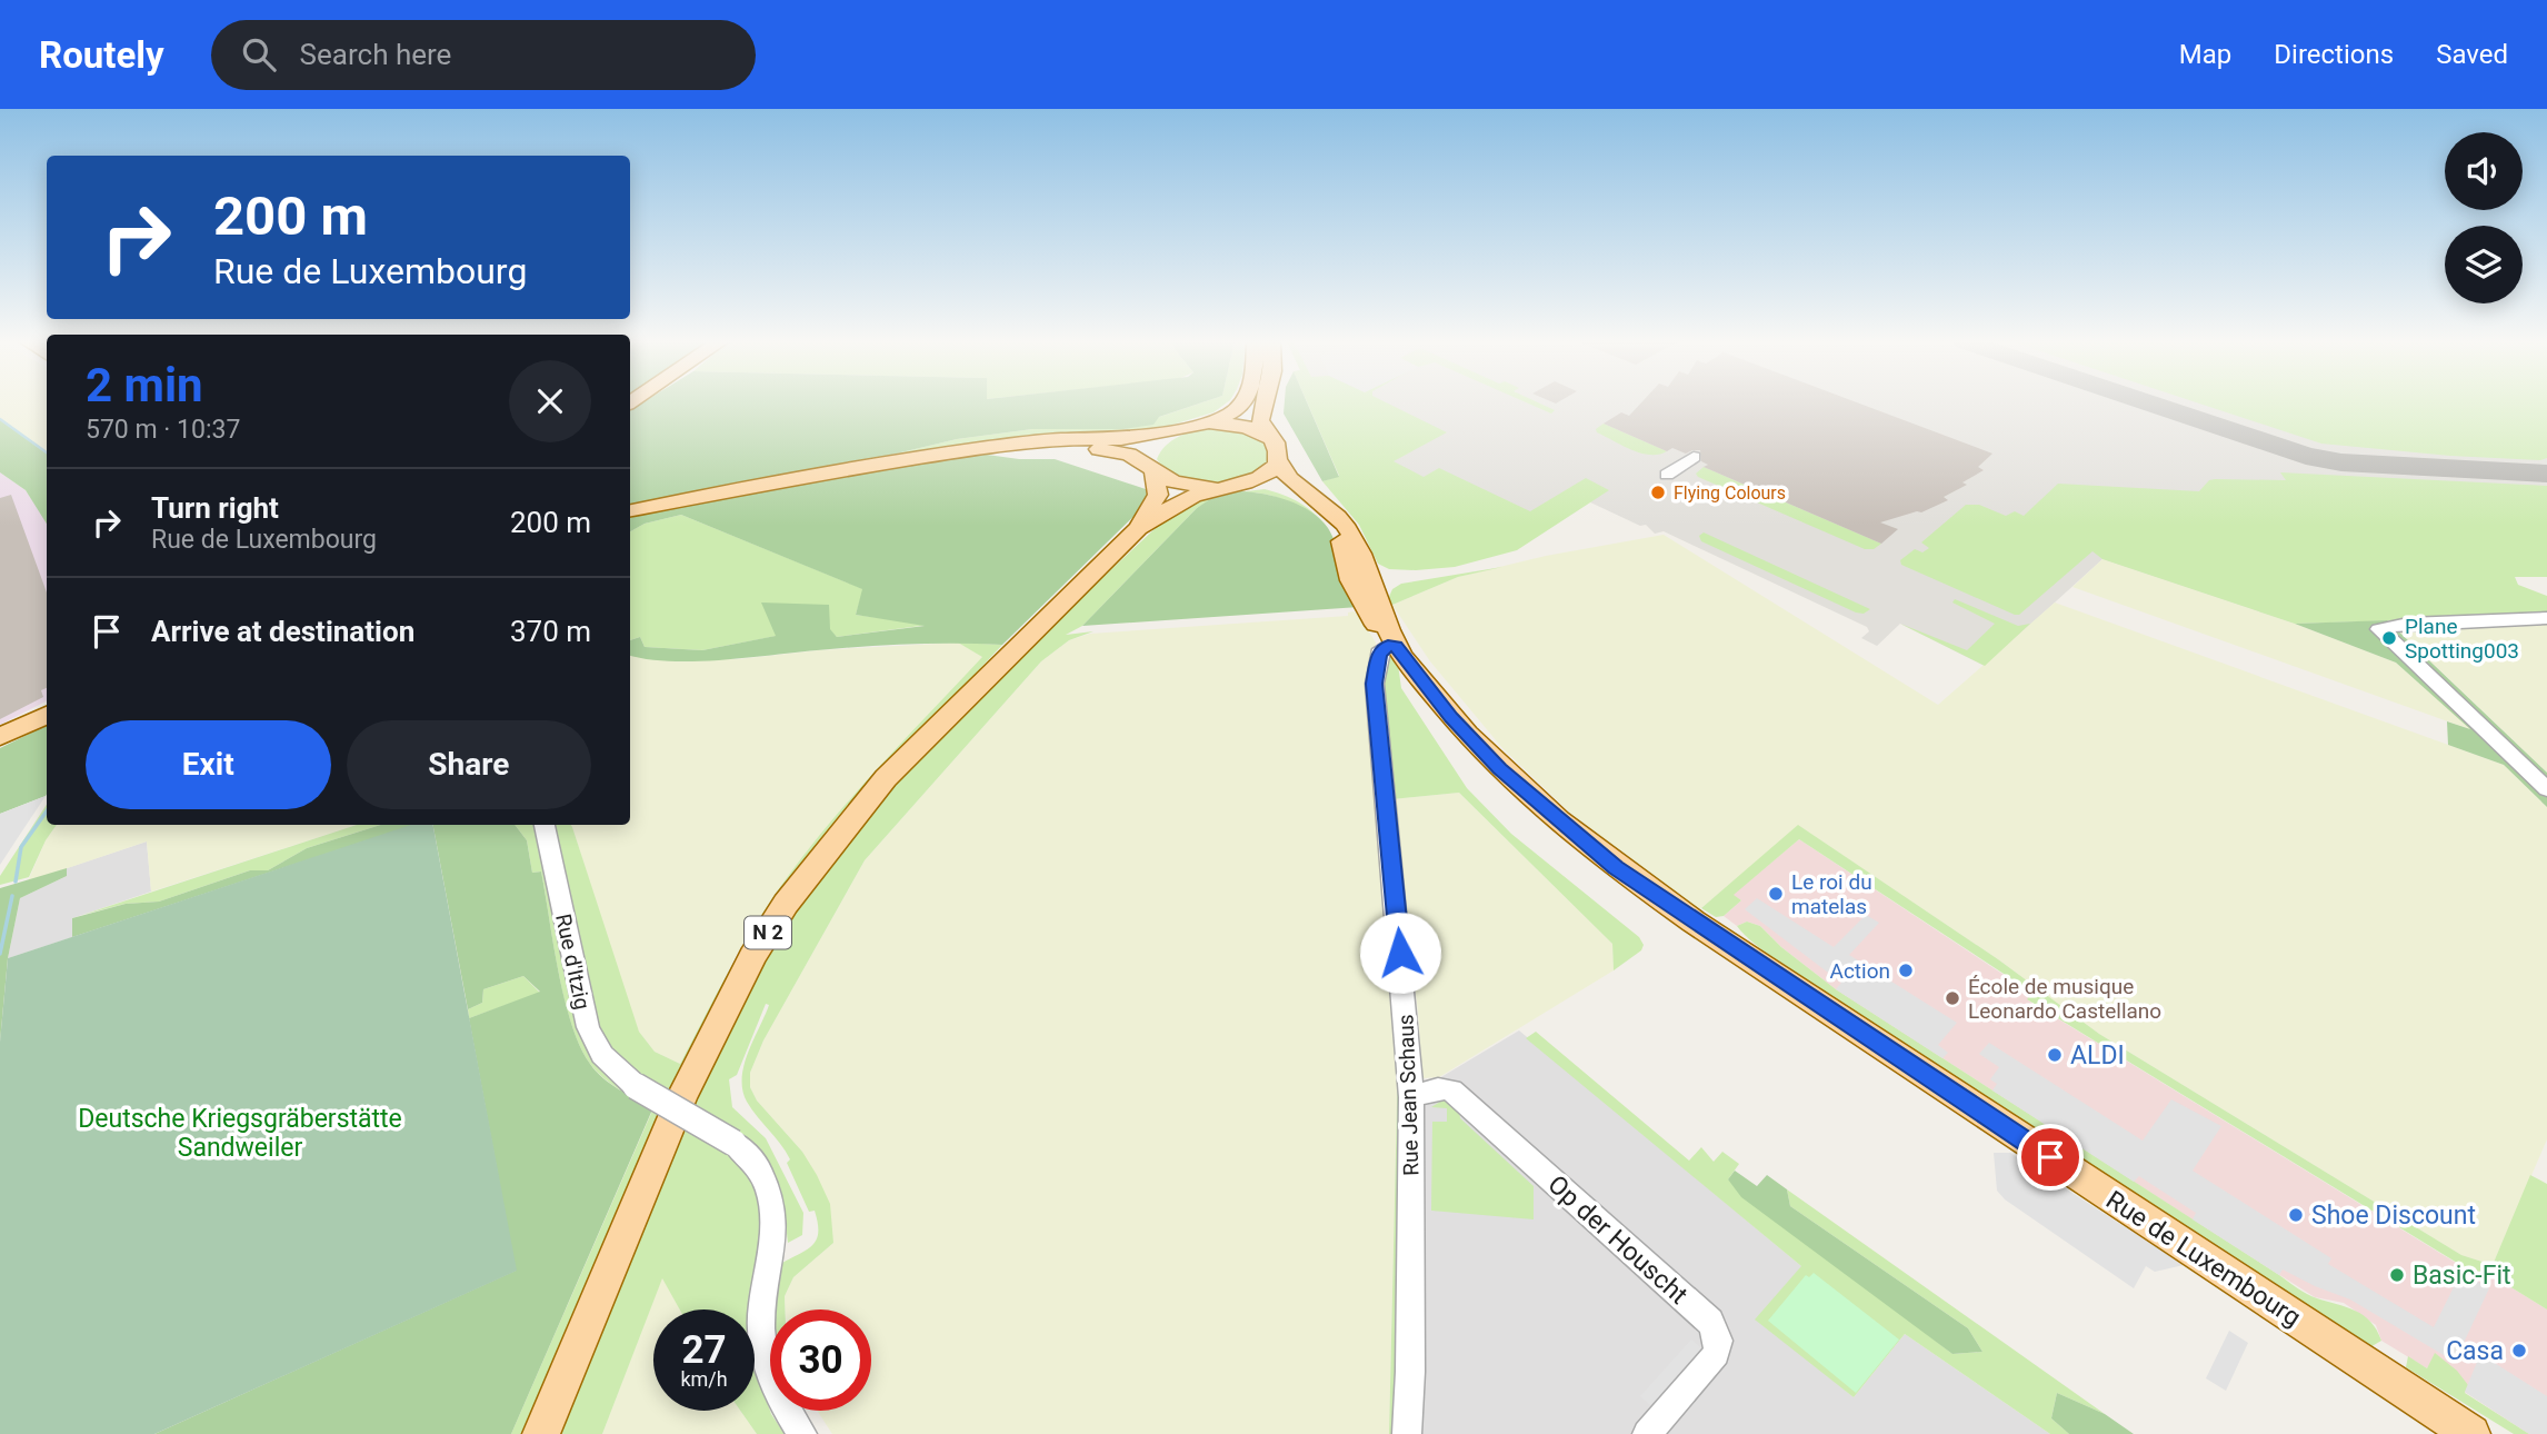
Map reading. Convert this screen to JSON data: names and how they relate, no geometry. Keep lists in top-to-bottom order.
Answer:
{
  "streets": {
    "main road": ["N 2", "Rue de Luxembourg"],
    "street": ["Rue d'Itzig", "Rue Jean Schaus", "Op der Houscht"]
  },
  "crossings": [
    ["Rue Jean Schaus", "Op der Houscht"],
    ["Rue Jean Schaus", "Rue de Luxembourg"]
  ],
  "parks": ["Deutsche Kriegsgräberstätte Sandweiler"],
  "places": [
    "Flying Colours",
    "Plane Spotting003",
    "Le roi du matelas",
    "Action",
    "École de musique Leonardo Castellano",
    "ALDI",
    "Shoe Discount",
    "Basic-Fit",
    "Casa"
  ],
  "page": {
    "header": "Routely",
    "search": "Search here",
    "nav": ["Map", "Directions", "Saved"],
    "turn": ["200 m", "Rue de Luxembourg"],
    "heading": ["2 min", "570 m · 10:37"],
    "list": [
      {
        "name": "Turn right",
        "note": "Rue de Luxembourg",
        "value": "200 m"
      },
      {
        "name": "Arrive at destination",
        "value": "370 m"
      }
    ],
    "buttons": ["Exit", "Share"],
    "speed": "27 km/h",
    "limit": "30"
  }
}
